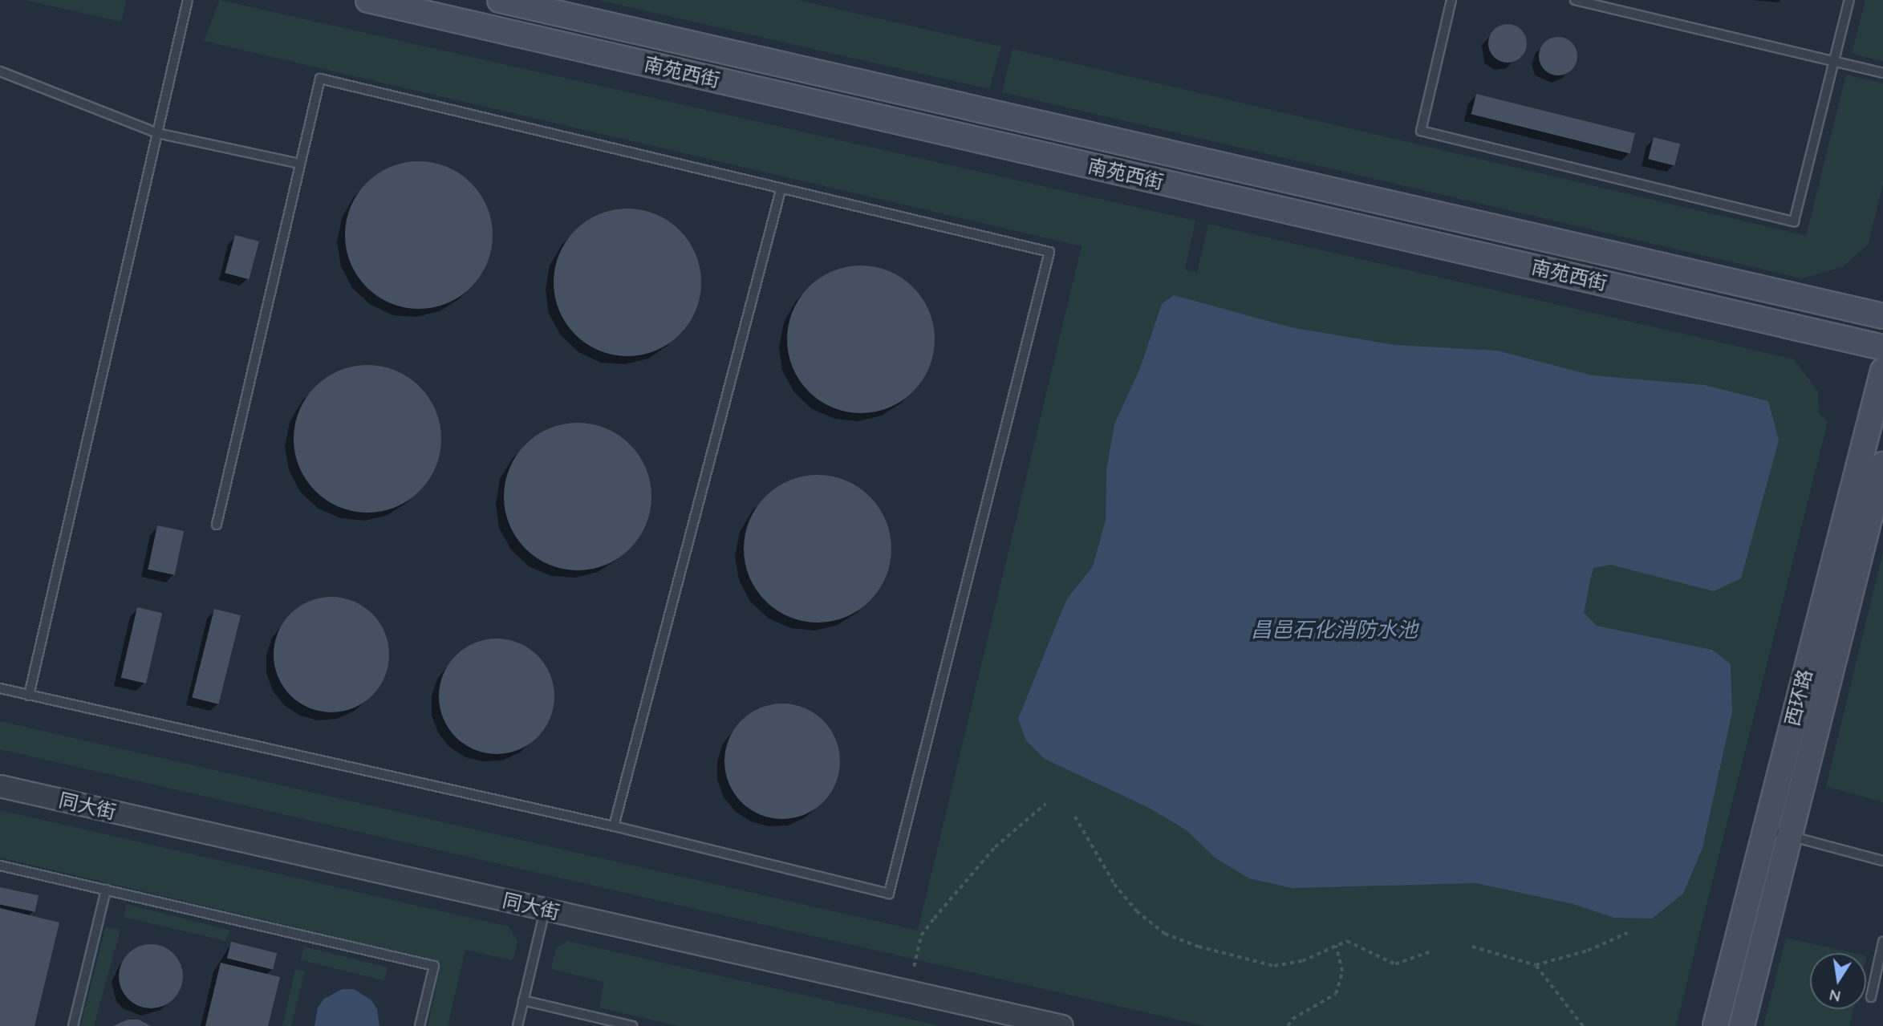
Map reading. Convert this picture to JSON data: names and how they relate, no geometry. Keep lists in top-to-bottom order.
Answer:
{
  "streets": {
    "main road": ["南苑西街", "西环路"],
    "street": ["同大街"]
  },
  "water": ["昌邑石化消防水池"],
  "north": "bottom"
}
